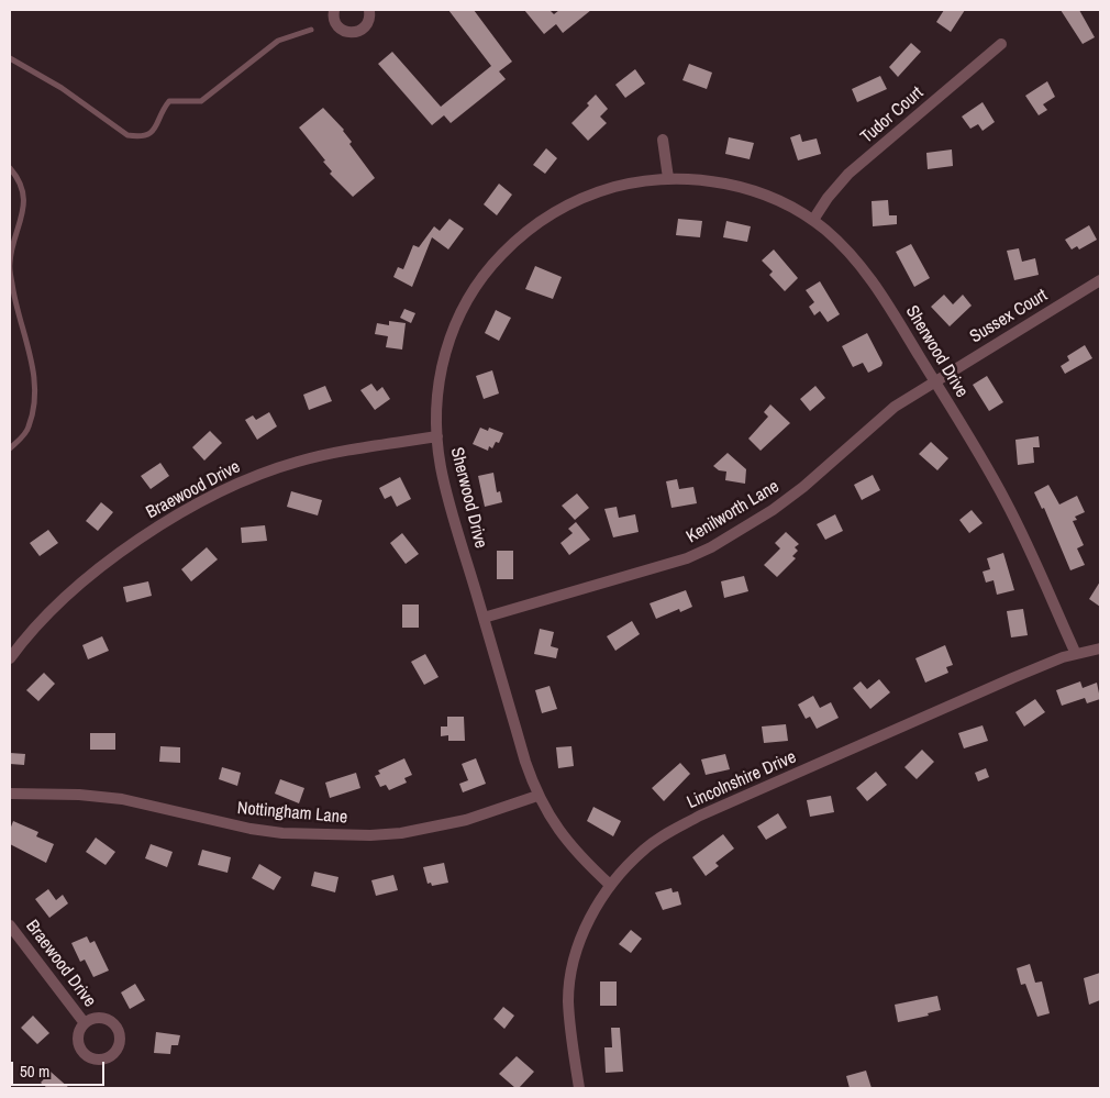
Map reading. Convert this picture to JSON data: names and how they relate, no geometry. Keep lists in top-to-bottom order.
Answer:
{
  "streets": {
    "street": [
      "Tudor Court",
      "Sussex Court",
      "Sherwood Drive",
      "Braewood Drive",
      "Kenilworth Lane",
      "Lincolnshire Drive",
      "Nottingham Lane"
    ]
  },
  "crossings": [
    ["Tudor Court", "Sherwood Drive"],
    ["Sussex Court", "Sherwood Drive"],
    ["Sussex Court", "Kenilworth Lane"],
    ["Sherwood Drive", "Braewood Drive"],
    ["Sherwood Drive", "Kenilworth Lane"],
    ["Sherwood Drive", "Lincolnshire Drive"],
    ["Sherwood Drive", "Nottingham Lane"]
  ],
  "scale_bar": "50 m"
}
